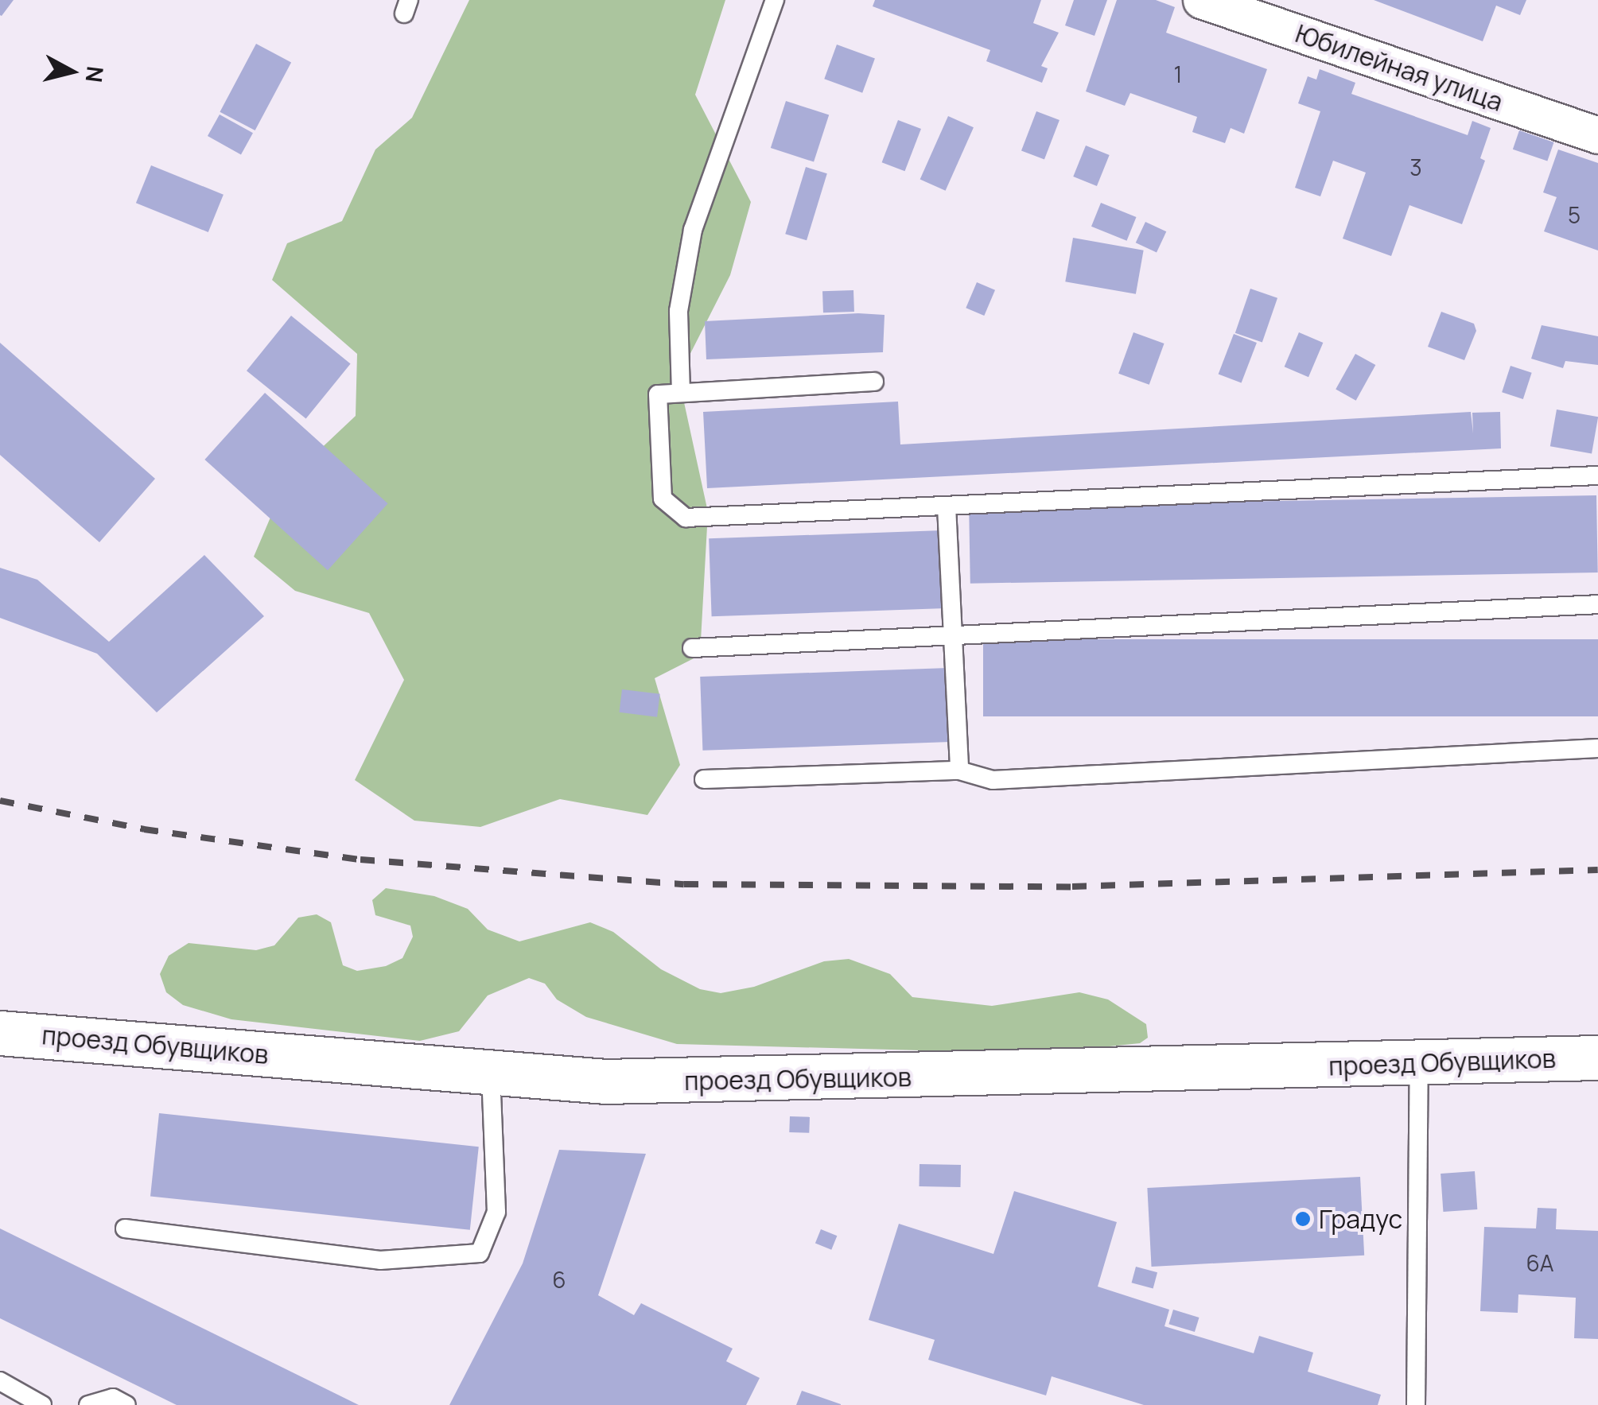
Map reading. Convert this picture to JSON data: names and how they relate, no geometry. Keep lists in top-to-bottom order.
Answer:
{
  "streets": {
    "street": ["Юбилейная улица", "проезд Обувщиков"]
  },
  "places": ["Градус"],
  "house_numbers": [
    "1",
    "3",
    "5",
    "6А",
    "6"
  ],
  "north": "right"
}
